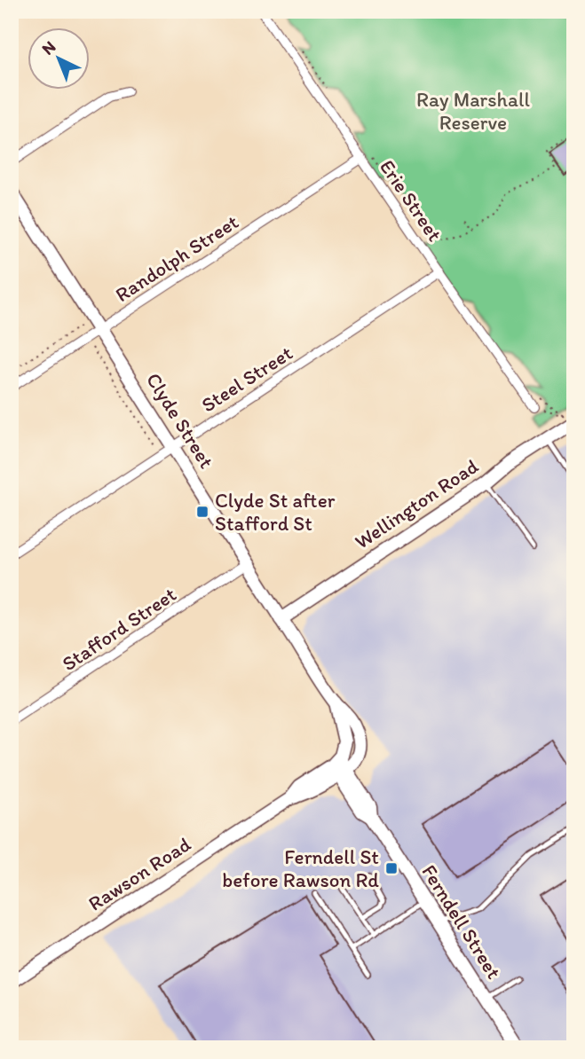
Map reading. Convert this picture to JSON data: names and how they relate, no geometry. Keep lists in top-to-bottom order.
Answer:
{
  "streets": {
    "main road": [
      "Clyde Street",
      "Wellington Road",
      "Rawson Road",
      "Ferndell Street"
    ],
    "street": [
      "Erie Street",
      "Randolph Street",
      "Steel Street",
      "Stafford Street"
    ]
  },
  "crossings": [
    ["Erie Street", "Randolph Street"],
    ["Erie Street", "Steel Street"],
    ["Randolph Street", "Clyde Street"],
    ["Steel Street", "Clyde Street"],
    ["Clyde Street", "Wellington Road"],
    ["Clyde Street", "Stafford Street"],
    ["Clyde Street", "Rawson Road"],
    ["Clyde Street", "Ferndell Street"],
    ["Rawson Road", "Ferndell Street"]
  ],
  "parks": ["Ray Marshall Reserve"],
  "places": {
    "transit": ["Clyde St after Stafford St", "Ferndell St before Rawson Rd"]
  },
  "north": "top left"
}
